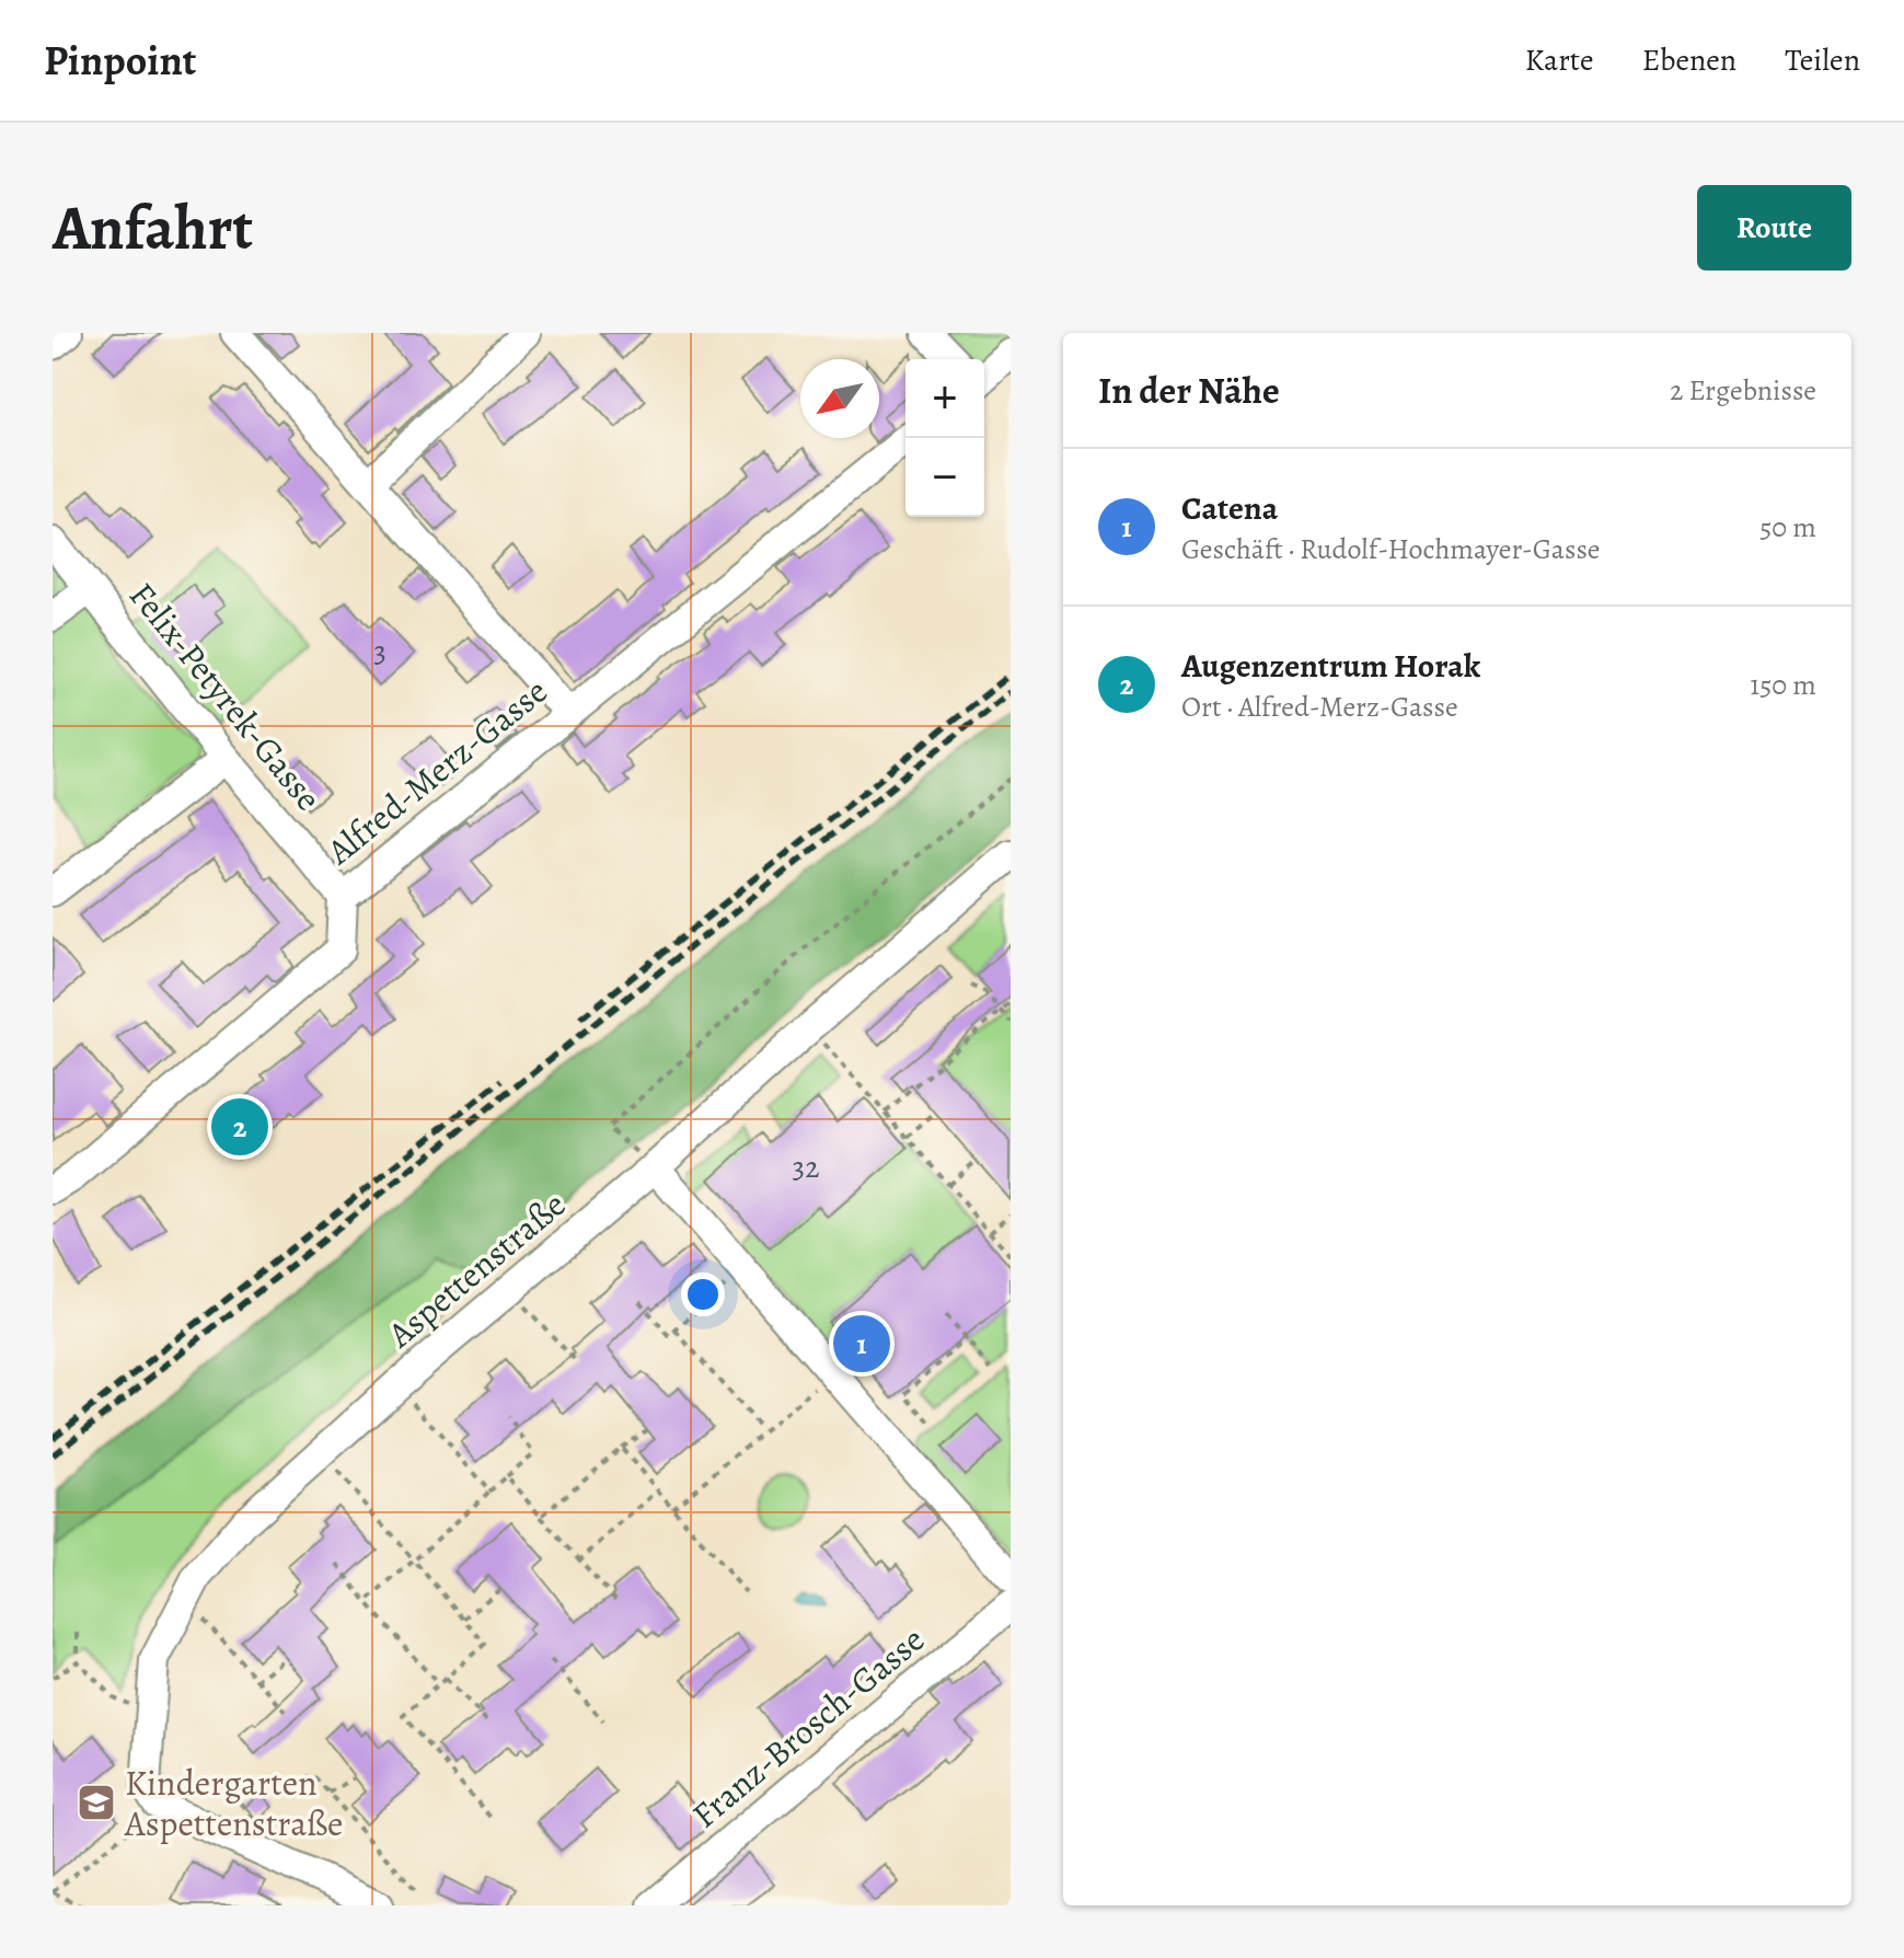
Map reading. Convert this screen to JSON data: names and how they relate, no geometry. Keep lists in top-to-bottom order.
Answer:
{
  "streets": {
    "street": [
      "Felix-Petyrek-Gasse",
      "Alfred-Merz-Gasse",
      "Aspettenstraße",
      "Franz-Brosch-Gasse"
    ]
  },
  "crossings": [
    ["Felix-Petyrek-Gasse", "Alfred-Merz-Gasse"]
  ],
  "places": {
    "school or university": ["Kindergarten Aspettenstraße"]
  },
  "house_numbers": ["3", "32"],
  "north": "bottom left",
  "page": {
    "header": "Pinpoint",
    "nav": ["Karte", "Ebenen", "Teilen"],
    "buttons": "Route",
    "title": "Anfahrt",
    "heading": ["In der Nähe", "2 Ergebnisse"],
    "map_buttons": ["+", "−"],
    "list": [
      {
        "mark": "1",
        "name": "Catena",
        "note": "Geschäft · Rudolf-Hochmayer-Gasse",
        "value": "50 m"
      },
      {
        "mark": "2",
        "name": "Augenzentrum Horak",
        "note": "Ort · Alfred-Merz-Gasse",
        "value": "150 m"
      }
    ],
    "pins": ["2", "1"]
  }
}
